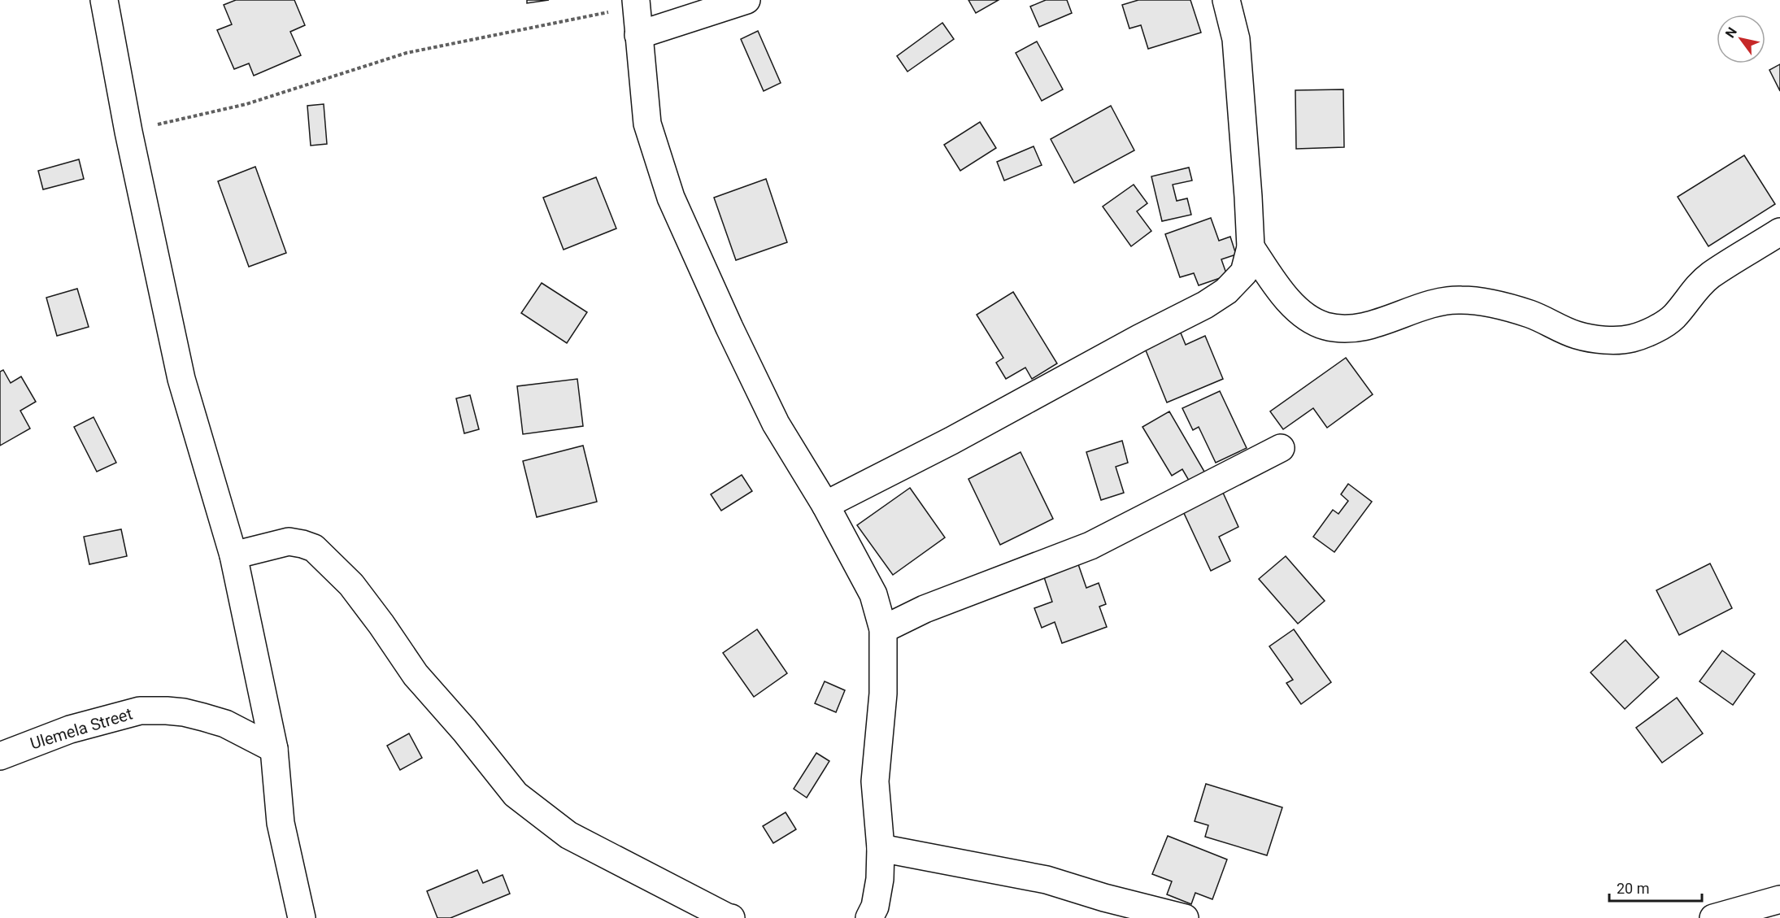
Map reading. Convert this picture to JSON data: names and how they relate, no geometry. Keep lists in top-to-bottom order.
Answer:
{
  "streets": {
    "street": ["Ulemela Street"]
  },
  "scale_bar": "20 m",
  "north": "top left"
}
